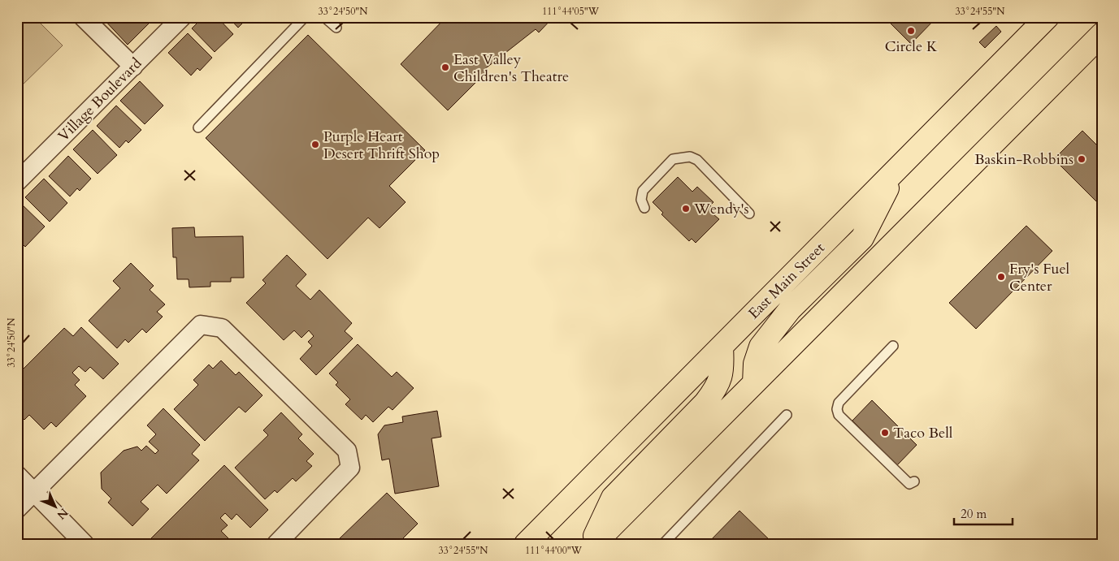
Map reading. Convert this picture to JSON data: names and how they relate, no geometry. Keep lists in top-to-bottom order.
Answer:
{
  "streets": {
    "main road": ["East Main Street"],
    "street": ["Village Boulevard"]
  },
  "places": [
    "Circle K",
    "East Valley Children's Theatre",
    "Purple Heart Desert Thrift Shop",
    "Baskin-Robbins",
    "Wendy's",
    "Fry's Fuel Center",
    "Taco Bell"
  ],
  "scale_bar": "20 m",
  "north": "bottom right",
  "coordinates": [
    "33°24'50\"N",
    "111°44'05\"W",
    "33°24'55\"N",
    "111°44'00\"W"
  ]
}
